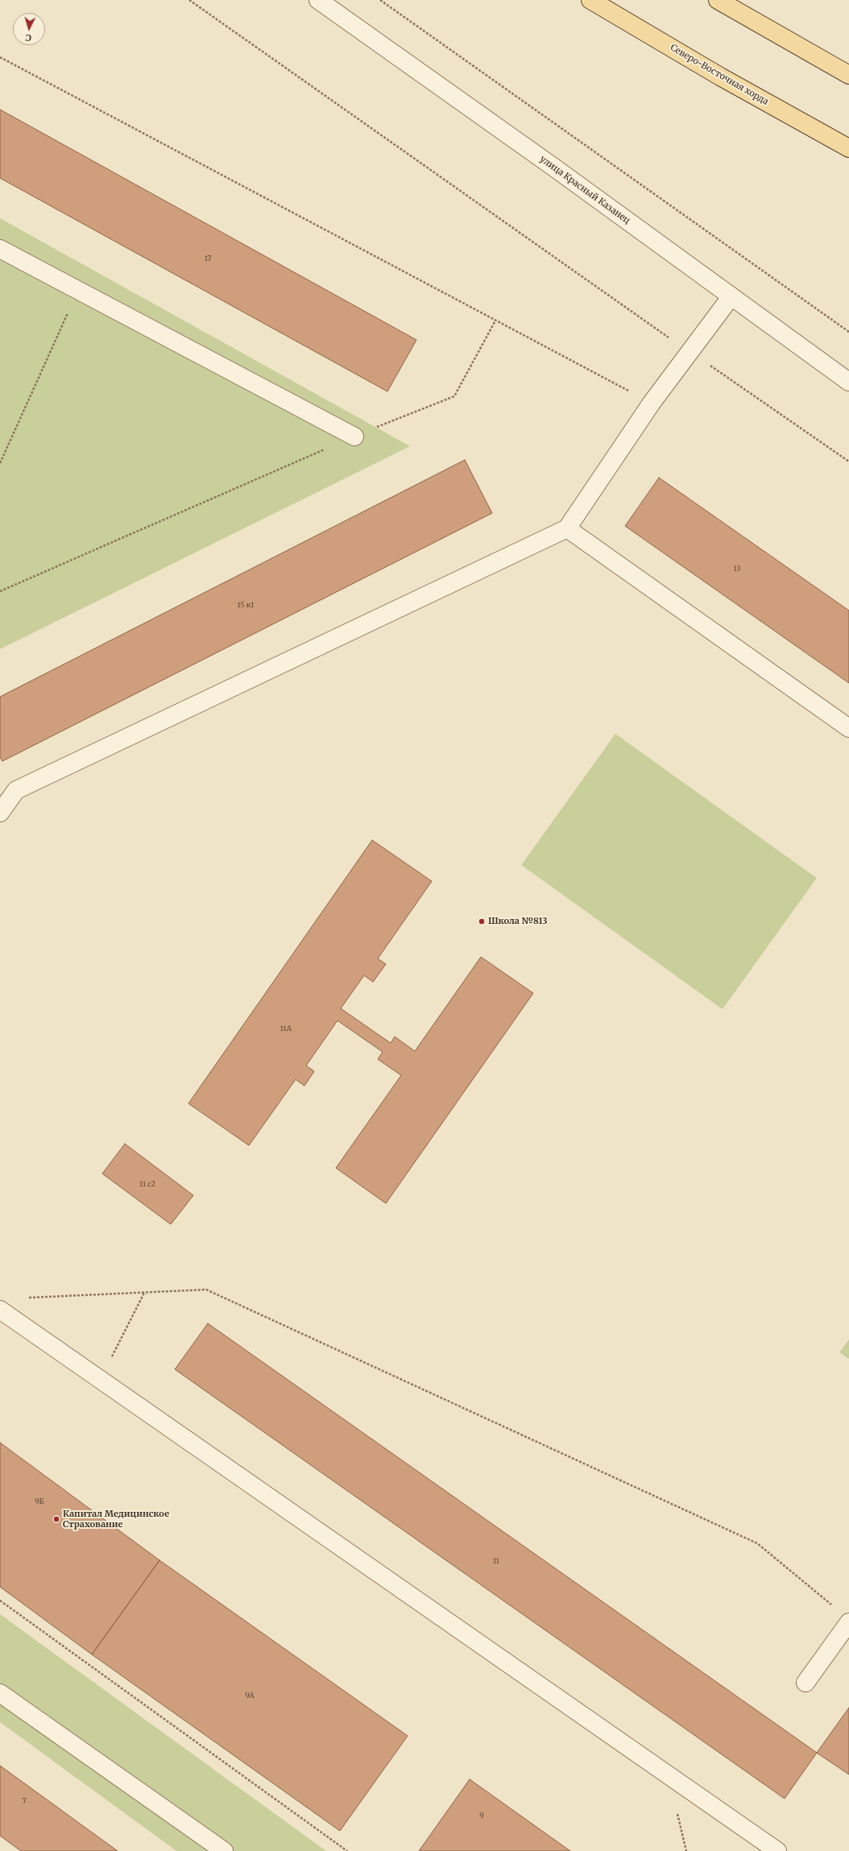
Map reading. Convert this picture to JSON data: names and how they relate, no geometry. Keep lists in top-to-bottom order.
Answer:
{
  "streets": {
    "main road": ["Северо-Восточная хорда"],
    "street": ["улица Красный Казанец"]
  },
  "places": ["Школа №813", "Капитал Медицинское Страхование"],
  "house_numbers": [
    "17",
    "13",
    "15 к1",
    "11А",
    "11 с2",
    "9Б",
    "11",
    "9А",
    "7",
    "9"
  ],
  "north": "bottom"
}
